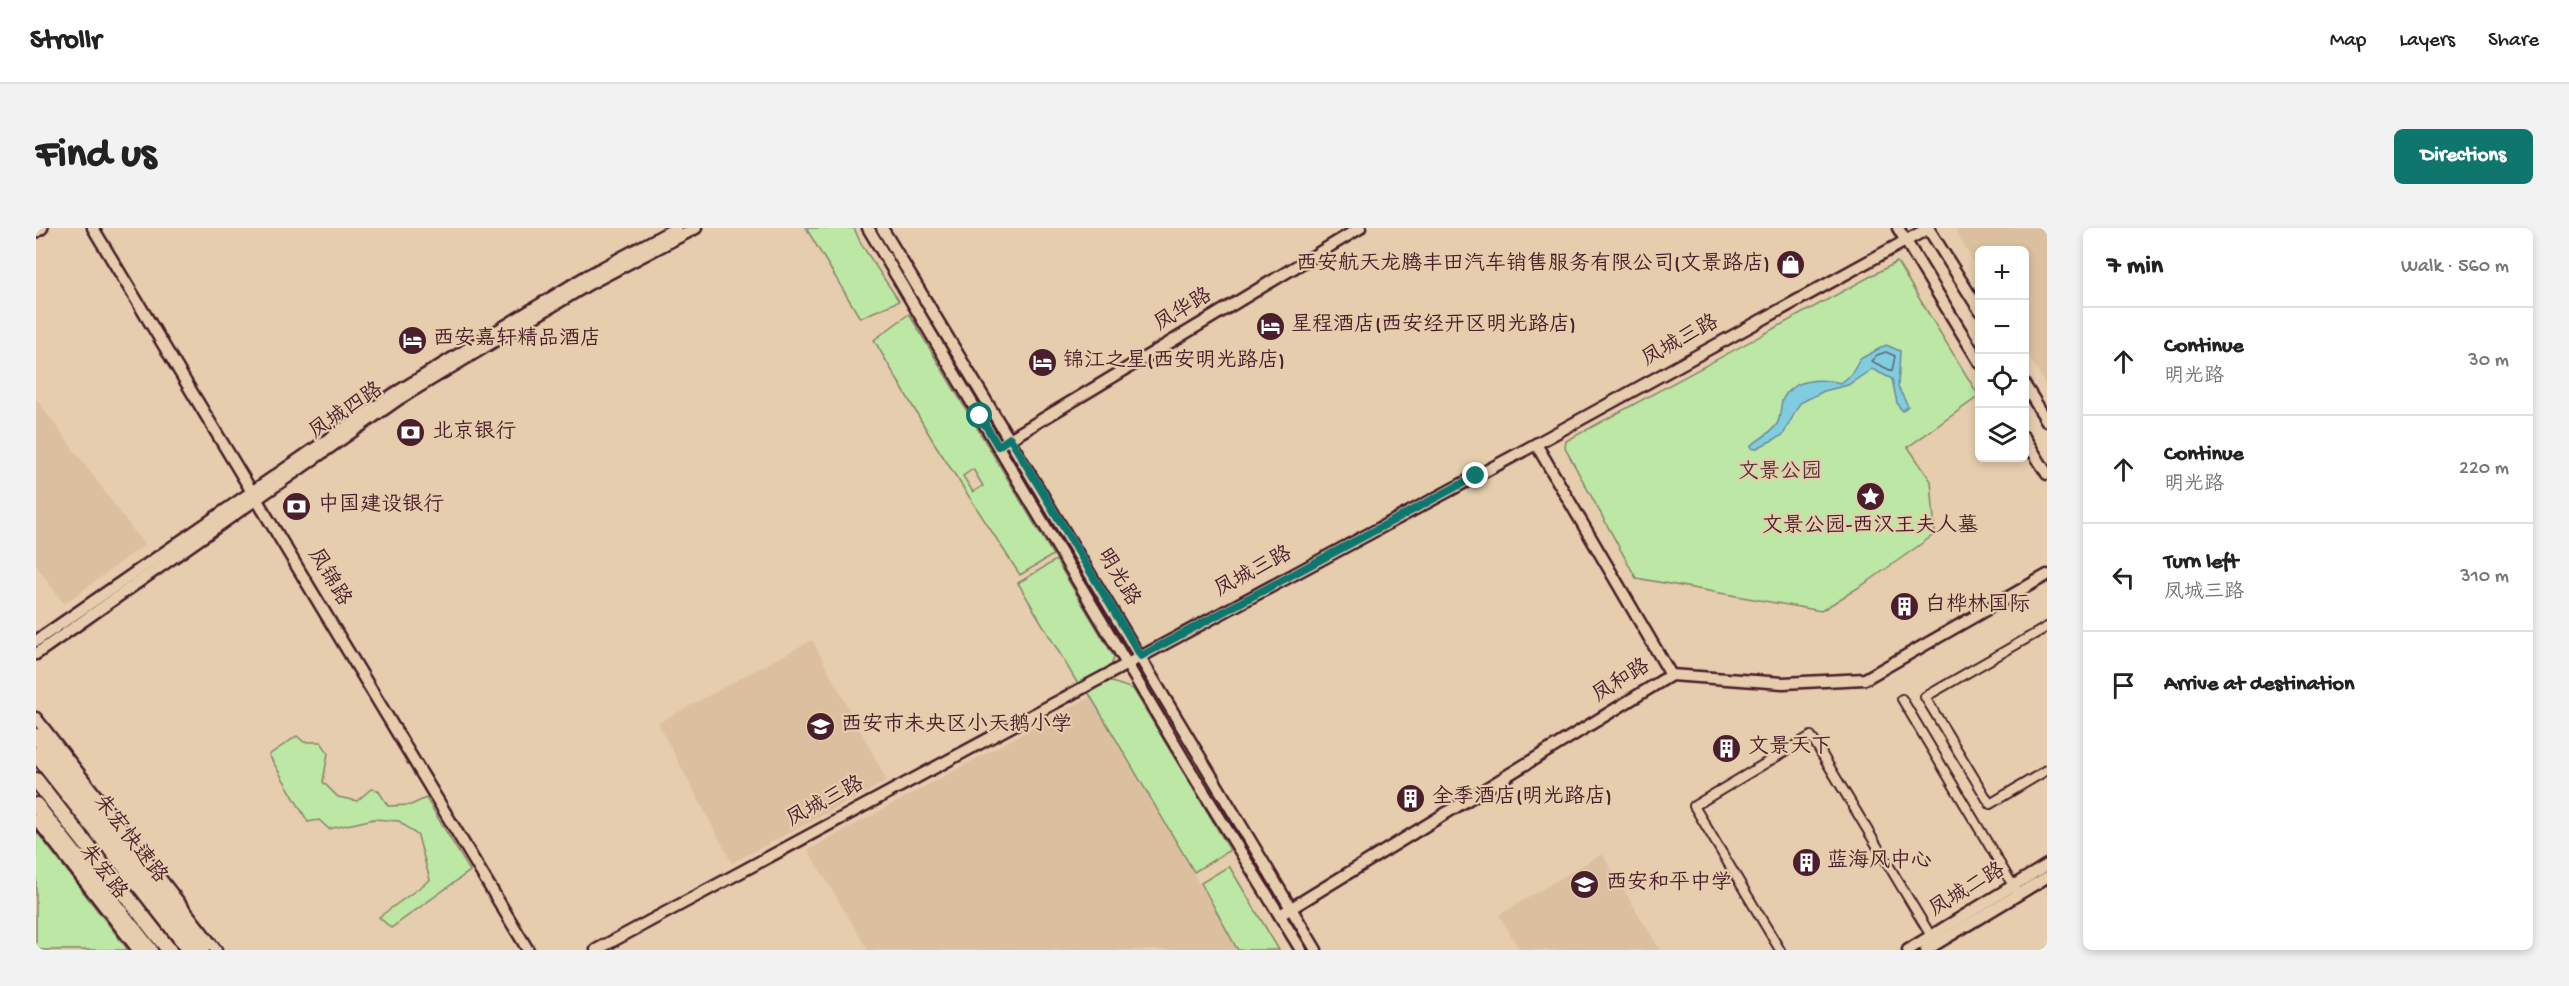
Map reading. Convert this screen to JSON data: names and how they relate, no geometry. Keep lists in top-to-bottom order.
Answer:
{
  "streets": {
    "highway": ["朱宏快速路"],
    "street": [
      "凤华路",
      "凤城三路",
      "凤城四路",
      "凤锦路",
      "明光路",
      "凤和路",
      "朱宏路",
      "凤城二路"
    ]
  },
  "crossings": [
    ["凤华路", "明光路"],
    ["凤城三路", "明光路"],
    ["凤城四路", "凤锦路"],
    ["明光路", "凤和路"]
  ],
  "parks": ["文景公园"],
  "places": {
    "shop": ["西安航天龙腾丰田汽车销售服务有限公司(文景路店)"],
    "hotel": ["星程酒店(西安经开区明光路店)", "西安嘉轩精品酒店", "锦江之星(西安明光路店)"],
    "bank": ["北京银行", "中国建设银行"],
    "place": ["文景公园-西汉王夫人墓"],
    "building": [
      "白桦林国际",
      "文景天下",
      "全季酒店(明光路店)",
      "蓝海风中心"
    ],
    "school or university": ["西安市未央区小天鹅小学", "西安和平中学"]
  },
  "page": {
    "header": "Strollr",
    "nav": ["Map", "Layers", "Share"],
    "buttons": "Directions",
    "title": "Find us",
    "heading": ["7 min", "Walk · 560 m"],
    "map_buttons": ["+", "−"],
    "list": [
      ["Continue", "明光路", "30 m"],
      ["Continue", "明光路", "220 m"],
      ["Turn left", "凤城三路", "310 m"],
      "Arrive at destination"
    ]
  }
}
